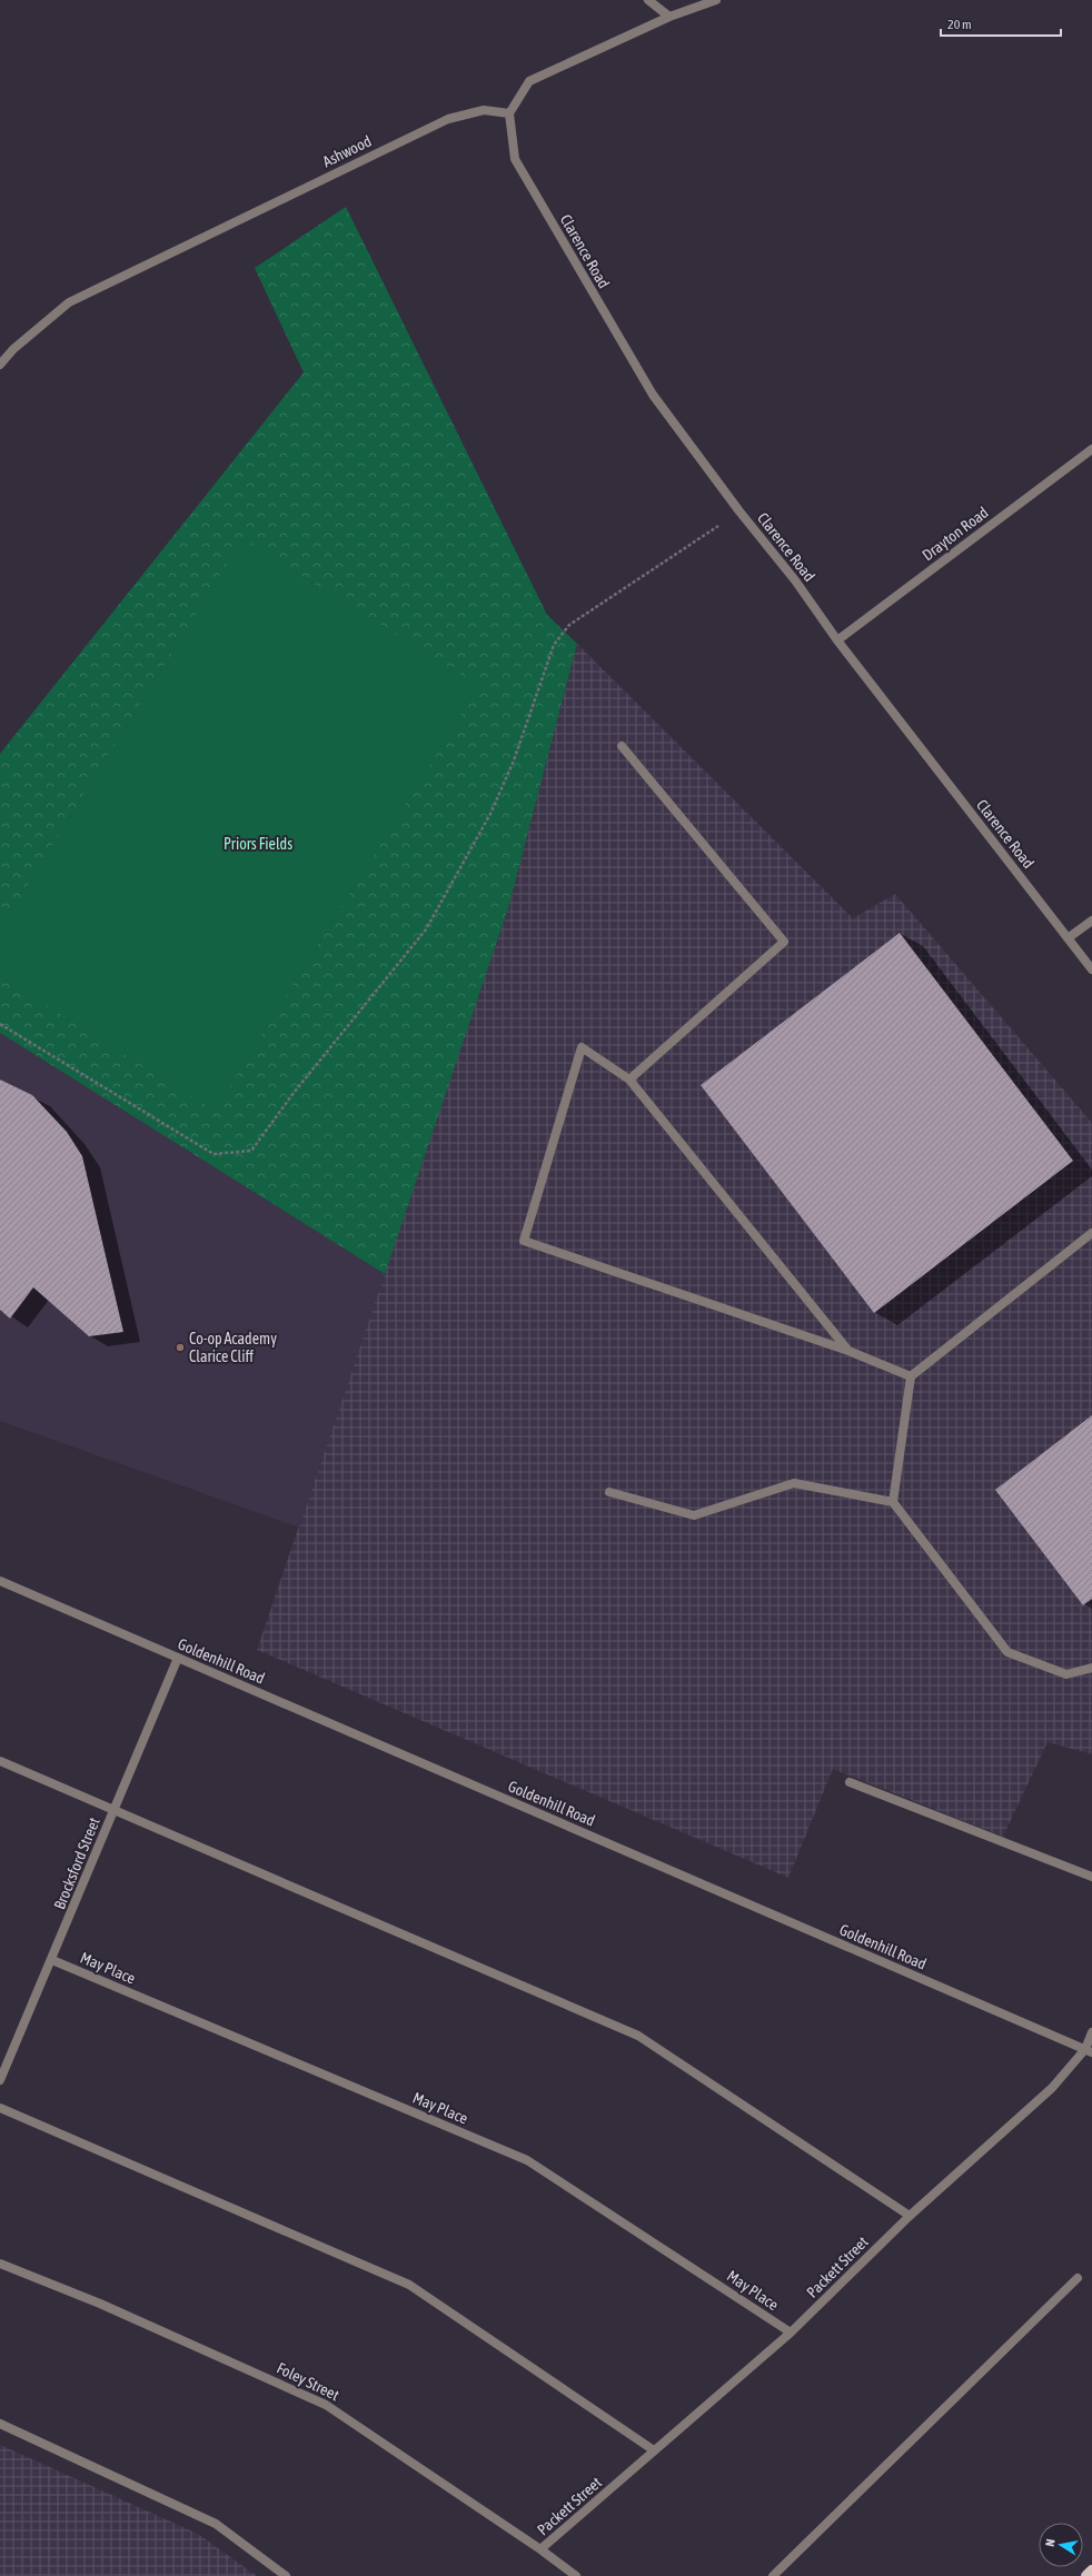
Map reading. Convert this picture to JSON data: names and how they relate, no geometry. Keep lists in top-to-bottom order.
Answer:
{
  "streets": {
    "street": [
      "Ashwood",
      "Clarence Road",
      "Drayton Road",
      "Goldenhill Road",
      "Brocksford Street",
      "May Place",
      "Packett Street",
      "Foley Street"
    ]
  },
  "crossings": [
    ["Ashwood", "Clarence Road"],
    ["Clarence Road", "Drayton Road"],
    ["Goldenhill Road", "Brocksford Street"],
    ["Goldenhill Road", "Packett Street"],
    ["Brocksford Street", "May Place"],
    ["May Place", "Packett Street"],
    ["Packett Street", "Foley Street"]
  ],
  "parks": ["Priors Fields"],
  "places": ["Co-op Academy Clarice Cliff"],
  "scale_bar": "20 m",
  "north": "left"
}
